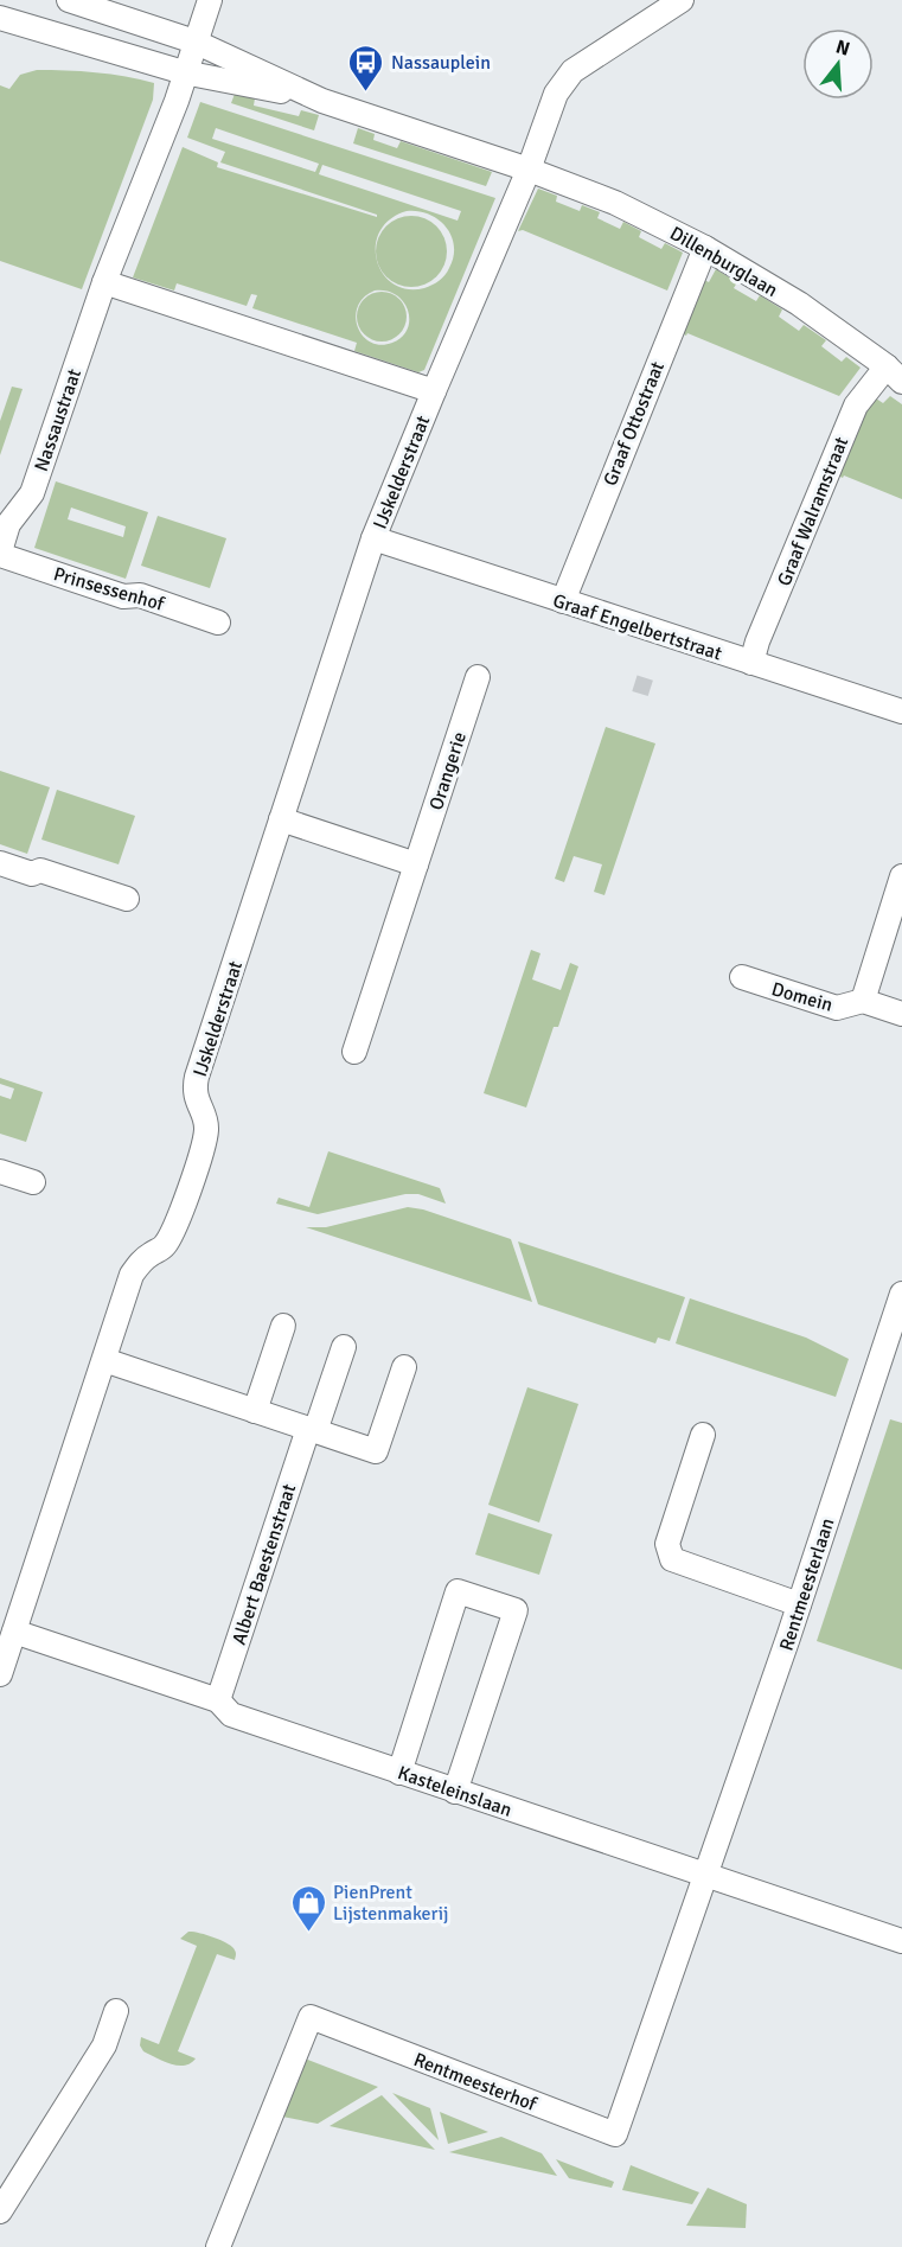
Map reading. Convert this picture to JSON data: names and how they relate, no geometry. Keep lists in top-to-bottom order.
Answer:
{
  "streets": {
    "street": [
      "Dillenburglaan",
      "Nassaustraat",
      "Graaf Ottostraat",
      "IJskelderstraat",
      "Graaf Walramstraat",
      "Prinsessenhof",
      "Graaf Engelbertstraat",
      "Orangerie",
      "Domein",
      "Albert Baestenstraat",
      "Rentmeesterlaan",
      "Kasteleinslaan",
      "Rentmeesterhof"
    ]
  },
  "crossings": [
    ["Dillenburglaan", "Graaf Ottostraat"],
    ["Dillenburglaan", "Graaf Walramstraat"],
    ["Nassaustraat", "Prinsessenhof"],
    ["Graaf Ottostraat", "Graaf Engelbertstraat"],
    ["IJskelderstraat", "Graaf Engelbertstraat"],
    ["IJskelderstraat", "Kasteleinslaan"],
    ["Graaf Walramstraat", "Graaf Engelbertstraat"],
    ["Albert Baestenstraat", "Kasteleinslaan"],
    ["Rentmeesterlaan", "Kasteleinslaan"],
    ["Rentmeesterlaan", "Rentmeesterhof"],
    ["Kasteleinslaan", "Rentmeesterhof"]
  ],
  "places": {
    "bus stop": ["Nassauplein"],
    "shop": ["PienPrent Lijstenmakerij"]
  },
  "north": "top"
}
